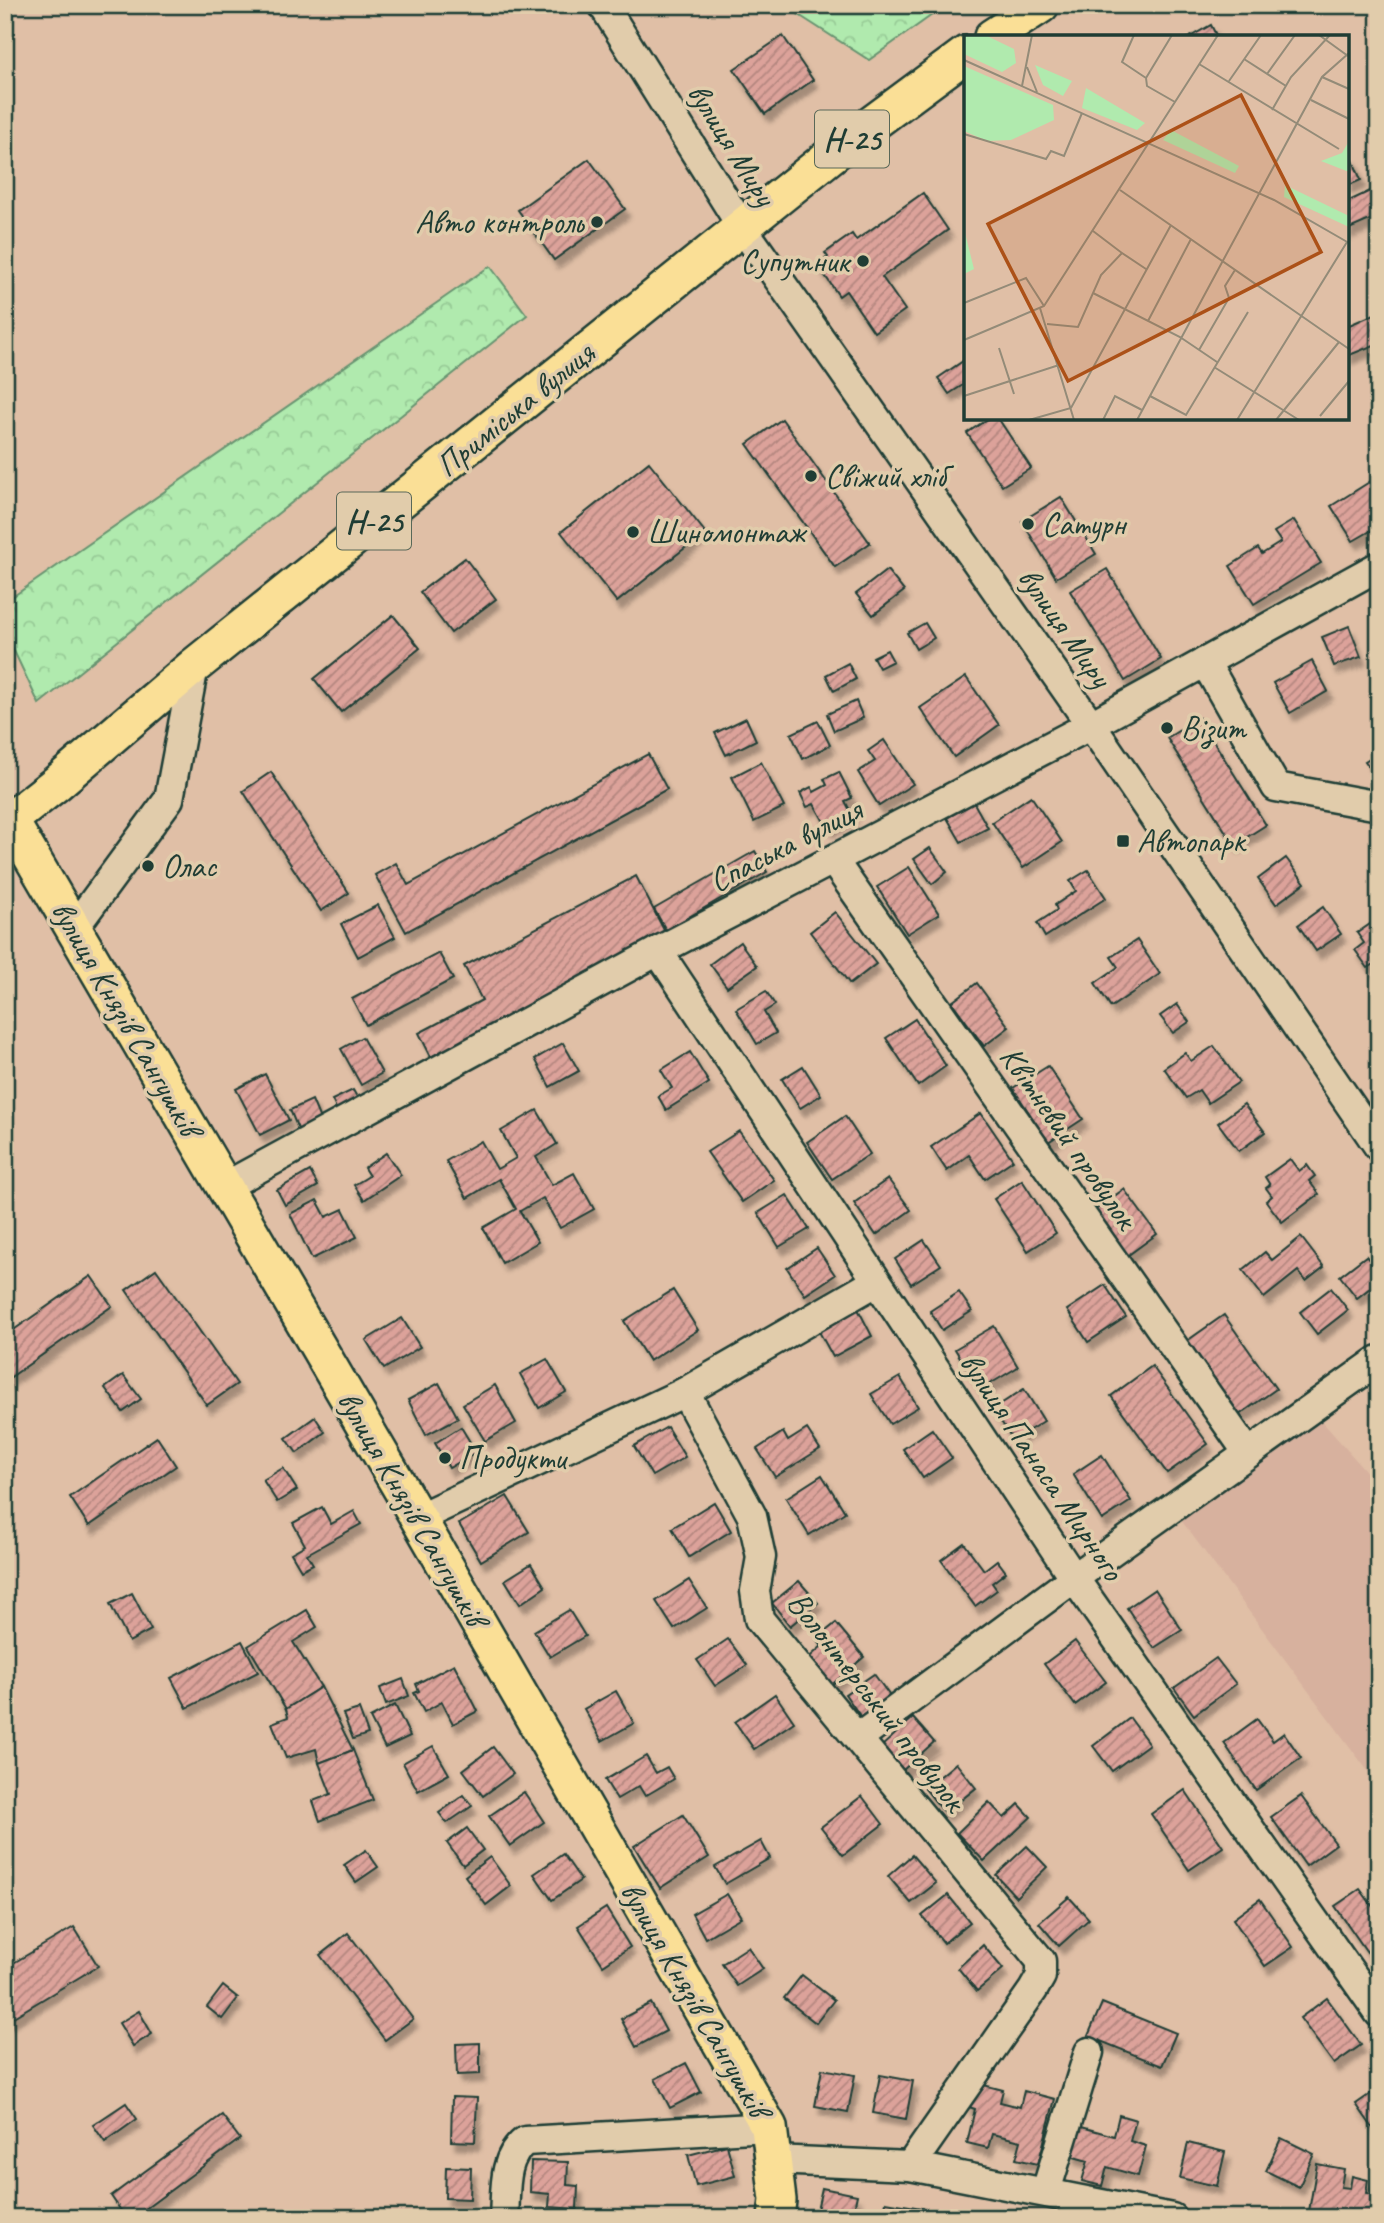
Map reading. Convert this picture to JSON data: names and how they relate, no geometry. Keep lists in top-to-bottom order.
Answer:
{
  "streets": {
    "main road": ["Н-25", "Приміська вулиця", "вулиця Князів Сангушків"],
    "street": [
      "вулиця Миру",
      "Спаська вулиця",
      "Квітневий провулок",
      "вулиця Панаса Мирного",
      "Волонтерський провулок"
    ]
  },
  "crossings": [
    ["вулиця Миру", "Приміська вулиця"],
    ["вулиця Миру", "Спаська вулиця"],
    ["Приміська вулиця", "вулиця Князів Сангушків"],
    ["Спаська вулиця", "вулиця Князів Сангушків"],
    ["Спаська вулиця", "Квітневий провулок"],
    ["Спаська вулиця", "вулиця Панаса Мирного"]
  ],
  "places": {
    "other": [
      "Авто контроль",
      "Супутник",
      "Свіжий хліб",
      "Сатурн",
      "Шиномонтаж",
      "Візит",
      "Олас",
      "Продукти"
    ],
    "transit": ["Автопарк"]
  }
}
